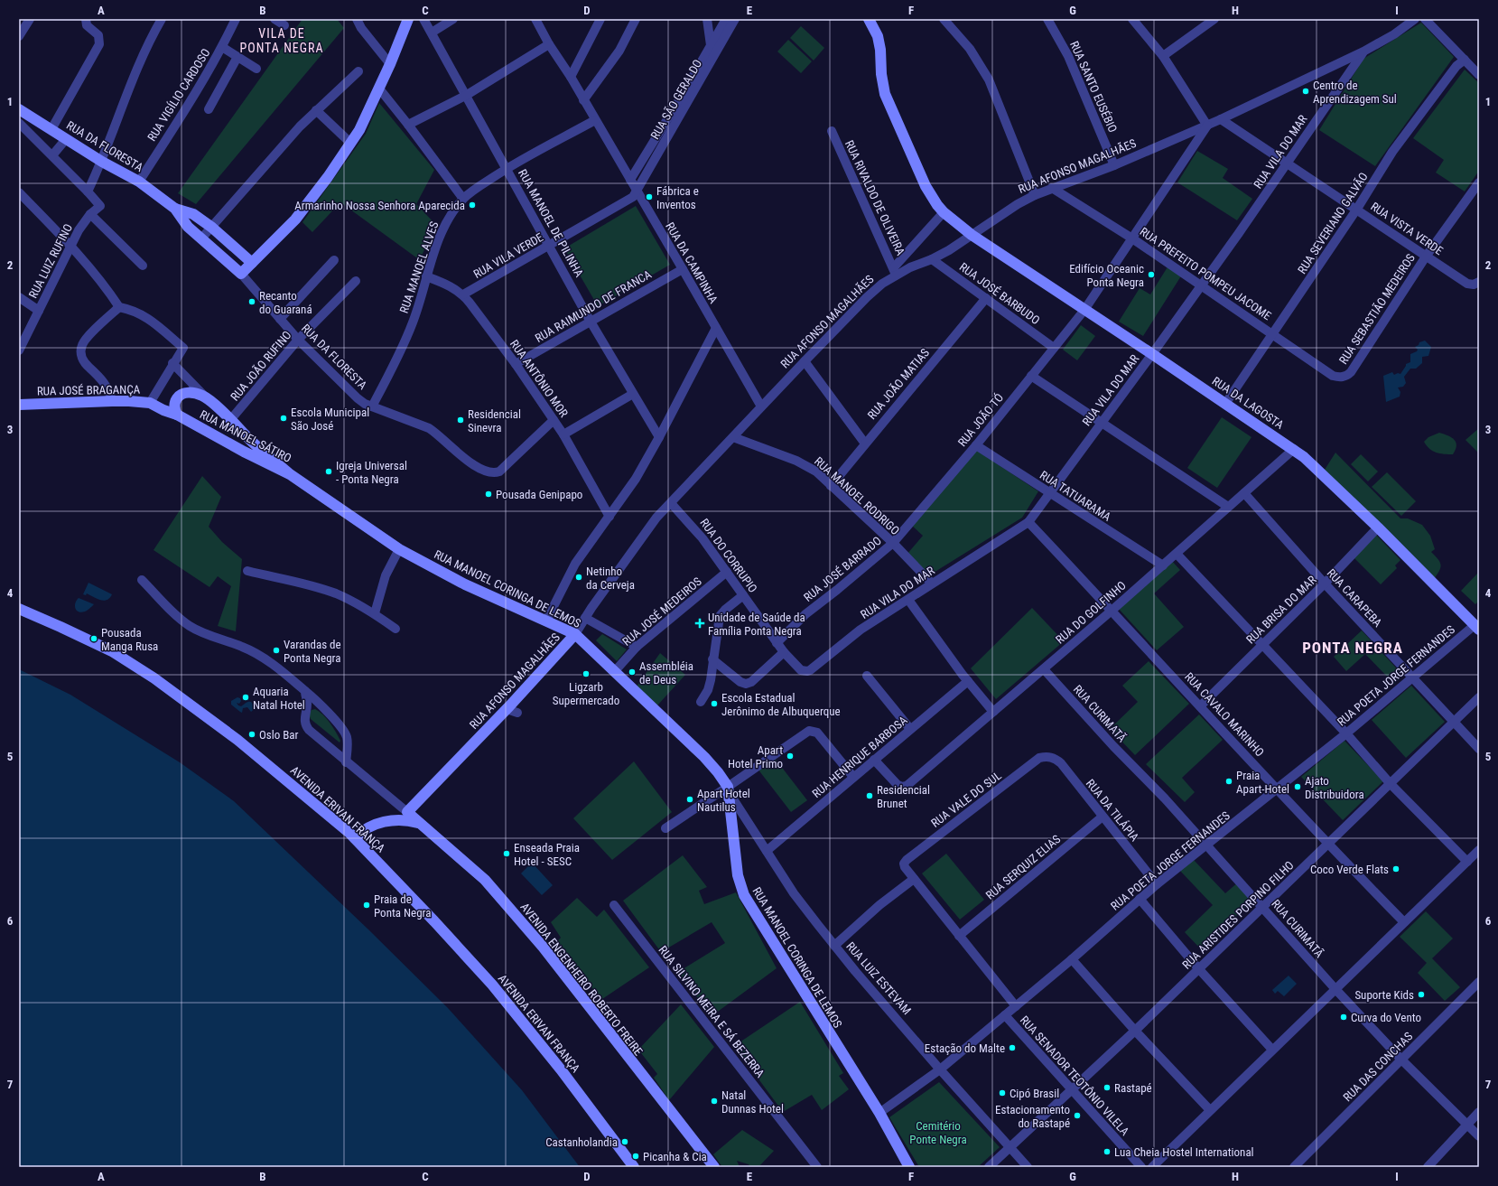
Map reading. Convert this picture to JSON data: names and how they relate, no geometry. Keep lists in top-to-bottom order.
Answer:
{
  "streets": {
    "street": [
      "RUA SANTO EUSÉBIO",
      "RUA VIGÍLIO CARDOSO",
      "RUA SÃO GERALDO",
      "RUA DA FLORESTA",
      "RUA VILA DO MAR",
      "RUA AFONSO MAGALHÃES",
      "RUA RIVALDO DE OLIVEIRA",
      "RUA MANOEL DE PILINHA",
      "RUA SEVERIANO GALVÃO",
      "RUA VISTA VERDE",
      "RUA VILA VERDE",
      "RUA LUIZ RUFINO",
      "RUA DA CAMPINHA",
      "RUA MANOEL ALVES",
      "RUA PREFEITO POMPEU JACOME",
      "RUA JOSÉ BARBUDO",
      "RUA RAIMUNDO DE FRANCA",
      "RUA SEBASTIÃO MEDEIROS",
      "RUA JOÃO RUFINO",
      "RUA ANTÔNIO MOR",
      "RUA JOÃO MATIAS",
      "RUA JOSÉ BRAGANÇA",
      "RUA DA LAGOSTA",
      "RUA JOÃO TÓ",
      "RUA MANOEL SÁTIRO",
      "RUA MANOEL RODRIGO",
      "RUA TATUARAMA",
      "RUA DO CORRUPIO",
      "RUA JOSÉ BARRADO",
      "RUA MANOEL CORINGA DE LEMOS",
      "RUA CARAPEBA",
      "RUA BRISA DO MAR",
      "RUA JOSÉ MEDEIROS",
      "RUA DO GOLFINHO",
      "RUA POETA JORGE FERNANDES",
      "RUA CURIMATÃ",
      "RUA CAVALO MARINHO",
      "RUA HENRIQUE BARBOSA",
      "RUA VALE DO SUL",
      "AVENIDA ERIVAN FRANÇA",
      "RUA DA TILÁPIA",
      "RUA SERQUIZ ELIAS",
      "RUA ARISTIDES PORPINO FILHO",
      "RUA LUIZ ESTEVAM",
      "AVENIDA ENGENHEIRO ROBERTO FREIRE",
      "RUA SILVINO MEIRA E SÁ BEZERRA",
      "RUA DAS CONCHAS",
      "RUA SENADOR TEOTÔNIO VILELA"
    ]
  },
  "crossings": [
    ["RUA SANTO EUSÉBIO", "RUA AFONSO MAGALHÃES"],
    ["RUA VIGÍLIO CARDOSO", "RUA DA FLORESTA"],
    ["RUA SÃO GERALDO", "RUA VILA VERDE"],
    ["RUA SÃO GERALDO", "RUA DA CAMPINHA"],
    ["RUA DA FLORESTA", "RUA MANOEL ALVES"],
    ["RUA DA FLORESTA", "RUA JOÃO RUFINO"],
    ["RUA DA FLORESTA", "RUA ANTÔNIO MOR"],
    ["RUA VILA DO MAR", "RUA AFONSO MAGALHÃES"],
    ["RUA VILA DO MAR", "RUA VISTA VERDE"],
    ["RUA VILA DO MAR", "RUA PREFEITO POMPEU JACOME"],
    ["RUA VILA DO MAR", "RUA DA LAGOSTA"],
    ["RUA VILA DO MAR", "RUA MANOEL RODRIGO"],
    ["RUA VILA DO MAR", "RUA TATUARAMA"],
    ["RUA VILA DO MAR", "RUA DO CORRUPIO"],
    ["RUA VILA DO MAR", "RUA CAVALO MARINHO"],
    ["RUA AFONSO MAGALHÃES", "RUA RIVALDO DE OLIVEIRA"],
    ["RUA AFONSO MAGALHÃES", "RUA VISTA VERDE"],
    ["RUA AFONSO MAGALHÃES", "RUA DA CAMPINHA"],
    ["RUA AFONSO MAGALHÃES", "RUA PREFEITO POMPEU JACOME"],
    ["RUA AFONSO MAGALHÃES", "RUA JOSÉ BARBUDO"],
    ["RUA AFONSO MAGALHÃES", "RUA DA LAGOSTA"],
    ["RUA AFONSO MAGALHÃES", "RUA JOÃO TÓ"],
    ["RUA AFONSO MAGALHÃES", "RUA MANOEL RODRIGO"],
    ["RUA AFONSO MAGALHÃES", "RUA DO CORRUPIO"],
    ["RUA AFONSO MAGALHÃES", "RUA MANOEL CORINGA DE LEMOS"],
    ["RUA MANOEL DE PILINHA", "RUA VILA VERDE"],
    ["RUA MANOEL DE PILINHA", "RUA MANOEL ALVES"],
    ["RUA MANOEL DE PILINHA", "RUA RAIMUNDO DE FRANCA"],
    ["RUA SEVERIANO GALVÃO", "RUA VISTA VERDE"],
    ["RUA SEVERIANO GALVÃO", "RUA PREFEITO POMPEU JACOME"],
    ["RUA SEVERIANO GALVÃO", "RUA DA LAGOSTA"],
    ["RUA VISTA VERDE", "RUA SEBASTIÃO MEDEIROS"],
    ["RUA VILA VERDE", "RUA DA CAMPINHA"],
    ["RUA VILA VERDE", "RUA ANTÔNIO MOR"],
    ["RUA DA CAMPINHA", "RUA MANOEL ALVES"],
    ["RUA DA CAMPINHA", "RUA RAIMUNDO DE FRANCA"],
    ["RUA MANOEL ALVES", "RUA ANTÔNIO MOR"],
    ["RUA PREFEITO POMPEU JACOME", "RUA SEBASTIÃO MEDEIROS"],
    ["RUA PREFEITO POMPEU JACOME", "RUA JOÃO TÓ"],
    ["RUA JOSÉ BARBUDO", "RUA JOÃO MATIAS"],
    ["RUA JOSÉ BARBUDO", "RUA JOÃO TÓ"],
    ["RUA RAIMUNDO DE FRANCA", "RUA ANTÔNIO MOR"],
    ["RUA JOÃO RUFINO", "RUA MANOEL SÁTIRO"],
    ["RUA JOÃO MATIAS", "RUA MANOEL RODRIGO"],
    ["RUA JOSÉ BRAGANÇA", "RUA MANOEL SÁTIRO"],
    ["RUA DA LAGOSTA", "RUA JOÃO TÓ"],
    ["RUA DA LAGOSTA", "RUA BRISA DO MAR"],
    ["RUA DA LAGOSTA", "RUA DO GOLFINHO"],
    ["RUA DA LAGOSTA", "RUA POETA JORGE FERNANDES"],
    ["RUA JOÃO TÓ", "RUA MANOEL RODRIGO"],
    ["RUA JOÃO TÓ", "RUA TATUARAMA"],
    ["RUA JOÃO TÓ", "RUA JOSÉ BARRADO"],
    ["RUA MANOEL SÁTIRO", "RUA MANOEL CORINGA DE LEMOS"],
    ["RUA MANOEL RODRIGO", "RUA JOSÉ BARRADO"],
    ["RUA TATUARAMA", "RUA DO GOLFINHO"],
    ["RUA DO CORRUPIO", "RUA JOSÉ BARRADO"],
    ["RUA DO CORRUPIO", "RUA JOSÉ MEDEIROS"],
    ["RUA MANOEL CORINGA DE LEMOS", "RUA JOSÉ MEDEIROS"],
    ["RUA MANOEL CORINGA DE LEMOS", "RUA POETA JORGE FERNANDES"],
    ["RUA MANOEL CORINGA DE LEMOS", "RUA LUIZ ESTEVAM"],
    ["RUA CARAPEBA", "RUA BRISA DO MAR"],
    ["RUA CARAPEBA", "RUA DO GOLFINHO"],
    ["RUA CARAPEBA", "RUA POETA JORGE FERNANDES"],
    ["RUA CARAPEBA", "RUA ARISTIDES PORPINO FILHO"],
    ["RUA BRISA DO MAR", "RUA CAVALO MARINHO"],
    ["RUA DO GOLFINHO", "RUA CURIMATÃ"],
    ["RUA DO GOLFINHO", "RUA CAVALO MARINHO"],
    ["RUA DO GOLFINHO", "RUA HENRIQUE BARBOSA"],
    ["RUA POETA JORGE FERNANDES", "RUA CURIMATÃ"],
    ["RUA POETA JORGE FERNANDES", "RUA CAVALO MARINHO"],
    ["RUA POETA JORGE FERNANDES", "RUA DA TILÁPIA"],
    ["RUA POETA JORGE FERNANDES", "RUA LUIZ ESTEVAM"],
    ["RUA POETA JORGE FERNANDES", "RUA SENADOR TEOTÔNIO VILELA"],
    ["RUA CURIMATÃ", "RUA ARISTIDES PORPINO FILHO"],
    ["RUA CURIMATÃ", "RUA DAS CONCHAS"],
    ["RUA CAVALO MARINHO", "RUA ARISTIDES PORPINO FILHO"],
    ["RUA HENRIQUE BARBOSA", "RUA LUIZ ESTEVAM"],
    ["RUA VALE DO SUL", "RUA DA TILÁPIA"],
    ["RUA VALE DO SUL", "RUA SENADOR TEOTÔNIO VILELA"],
    ["RUA DA TILÁPIA", "RUA SERQUIZ ELIAS"],
    ["RUA SERQUIZ ELIAS", "RUA SENADOR TEOTÔNIO VILELA"],
    ["RUA ARISTIDES PORPINO FILHO", "RUA LUIZ ESTEVAM"],
    ["RUA ARISTIDES PORPINO FILHO", "RUA SENADOR TEOTÔNIO VILELA"]
  ],
  "districts": ["VILA DE PONTA NEGRA", "PONTA NEGRA"],
  "parks": ["Cemitério Ponte Negra"],
  "places": {
    "other": [
      "Centro de Aprendizagem Sul",
      "Fábrica e Inventos",
      "Armarinho Nossa Senhora Aparecida",
      "Edifício Oceanic Ponta Negra",
      "Recanto do Guaraná",
      "Escola Municipal São José",
      "Residencial Sinevra",
      "Igreja Universal - Ponta Negra",
      "Pousada Genipapo",
      "Netinho da Cerveja",
      "Pousada Manga Rusa",
      "Varandas de Ponta Negra",
      "Assembléia de Deus",
      "Ligzarb Supermercado",
      "Aquaria Natal Hotel",
      "Escola Estadual Jerônimo de Albuquerque",
      "Oslo Bar",
      "Apart Hotel Primo",
      "Praia Apart-Hotel",
      "Ajato Distribuidora",
      "Residencial Brunet",
      "Apart Hotel Nautilus",
      "Enseada Praia Hotel - SESC",
      "Coco Verde Flats",
      "Praia de Ponta Negra",
      "Suporte Kids",
      "Curva do Vento",
      "Estação do Malte",
      "Rastapé",
      "Cipó Brasil",
      "Natal Dunnas Hotel",
      "Estacionamento do Rastapé",
      "Castanholandia",
      "Lua Cheia Hostel International",
      "Picanha & Cia"
    ],
    "health": ["Unidade de Saúde da Família Ponta Negra"]
  },
  "grid": {
    "columns": [
      "A",
      "B",
      "C",
      "D",
      "E",
      "F",
      "G",
      "H",
      "I"
    ],
    "rows": [
      "1",
      "2",
      "3",
      "4",
      "5",
      "6",
      "7"
    ]
  }
}
